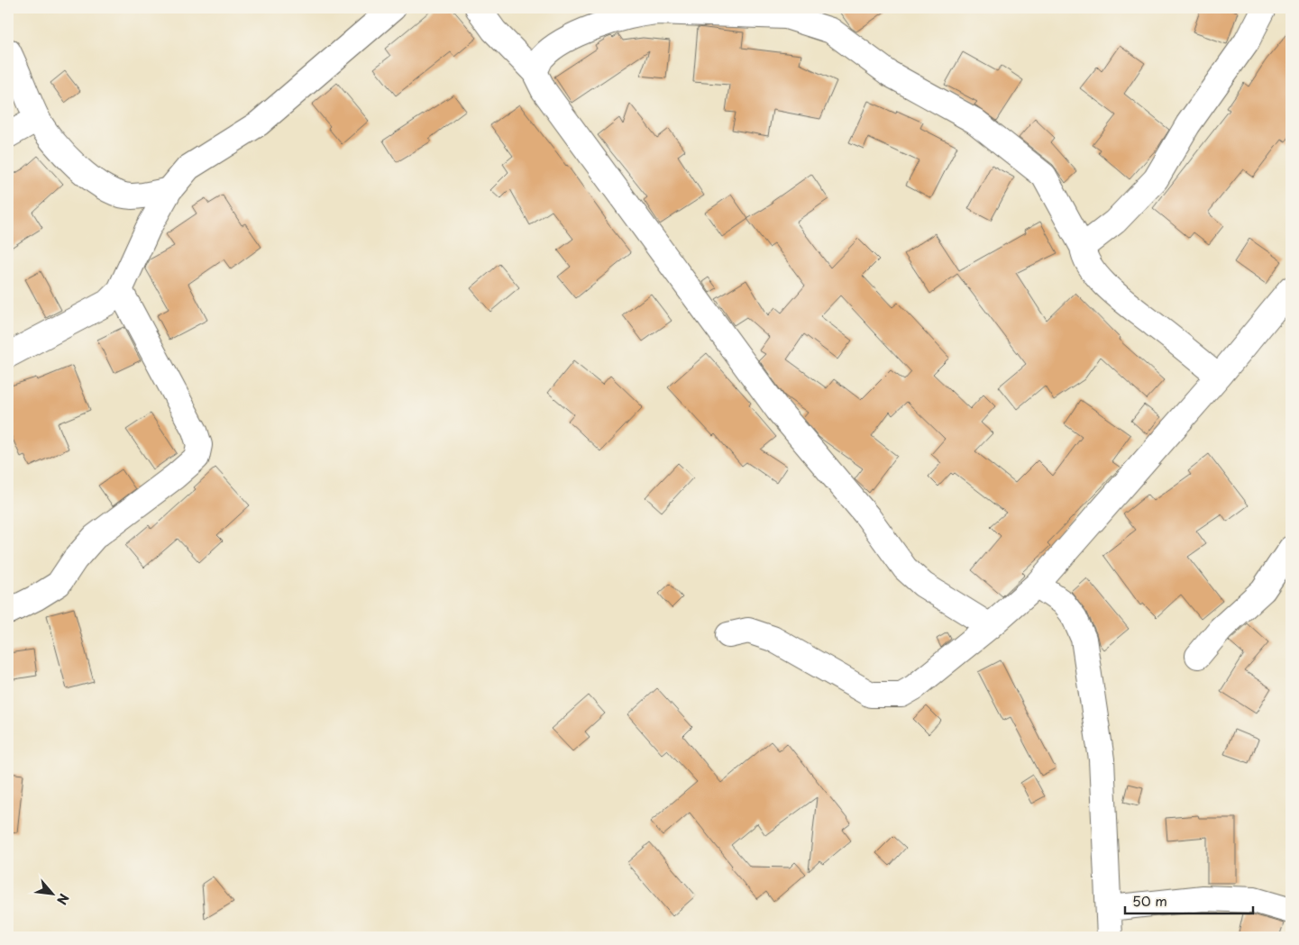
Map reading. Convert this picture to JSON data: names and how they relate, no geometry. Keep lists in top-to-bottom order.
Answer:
{
  "scale_bar": "50 m",
  "north": "bottom right"
}
